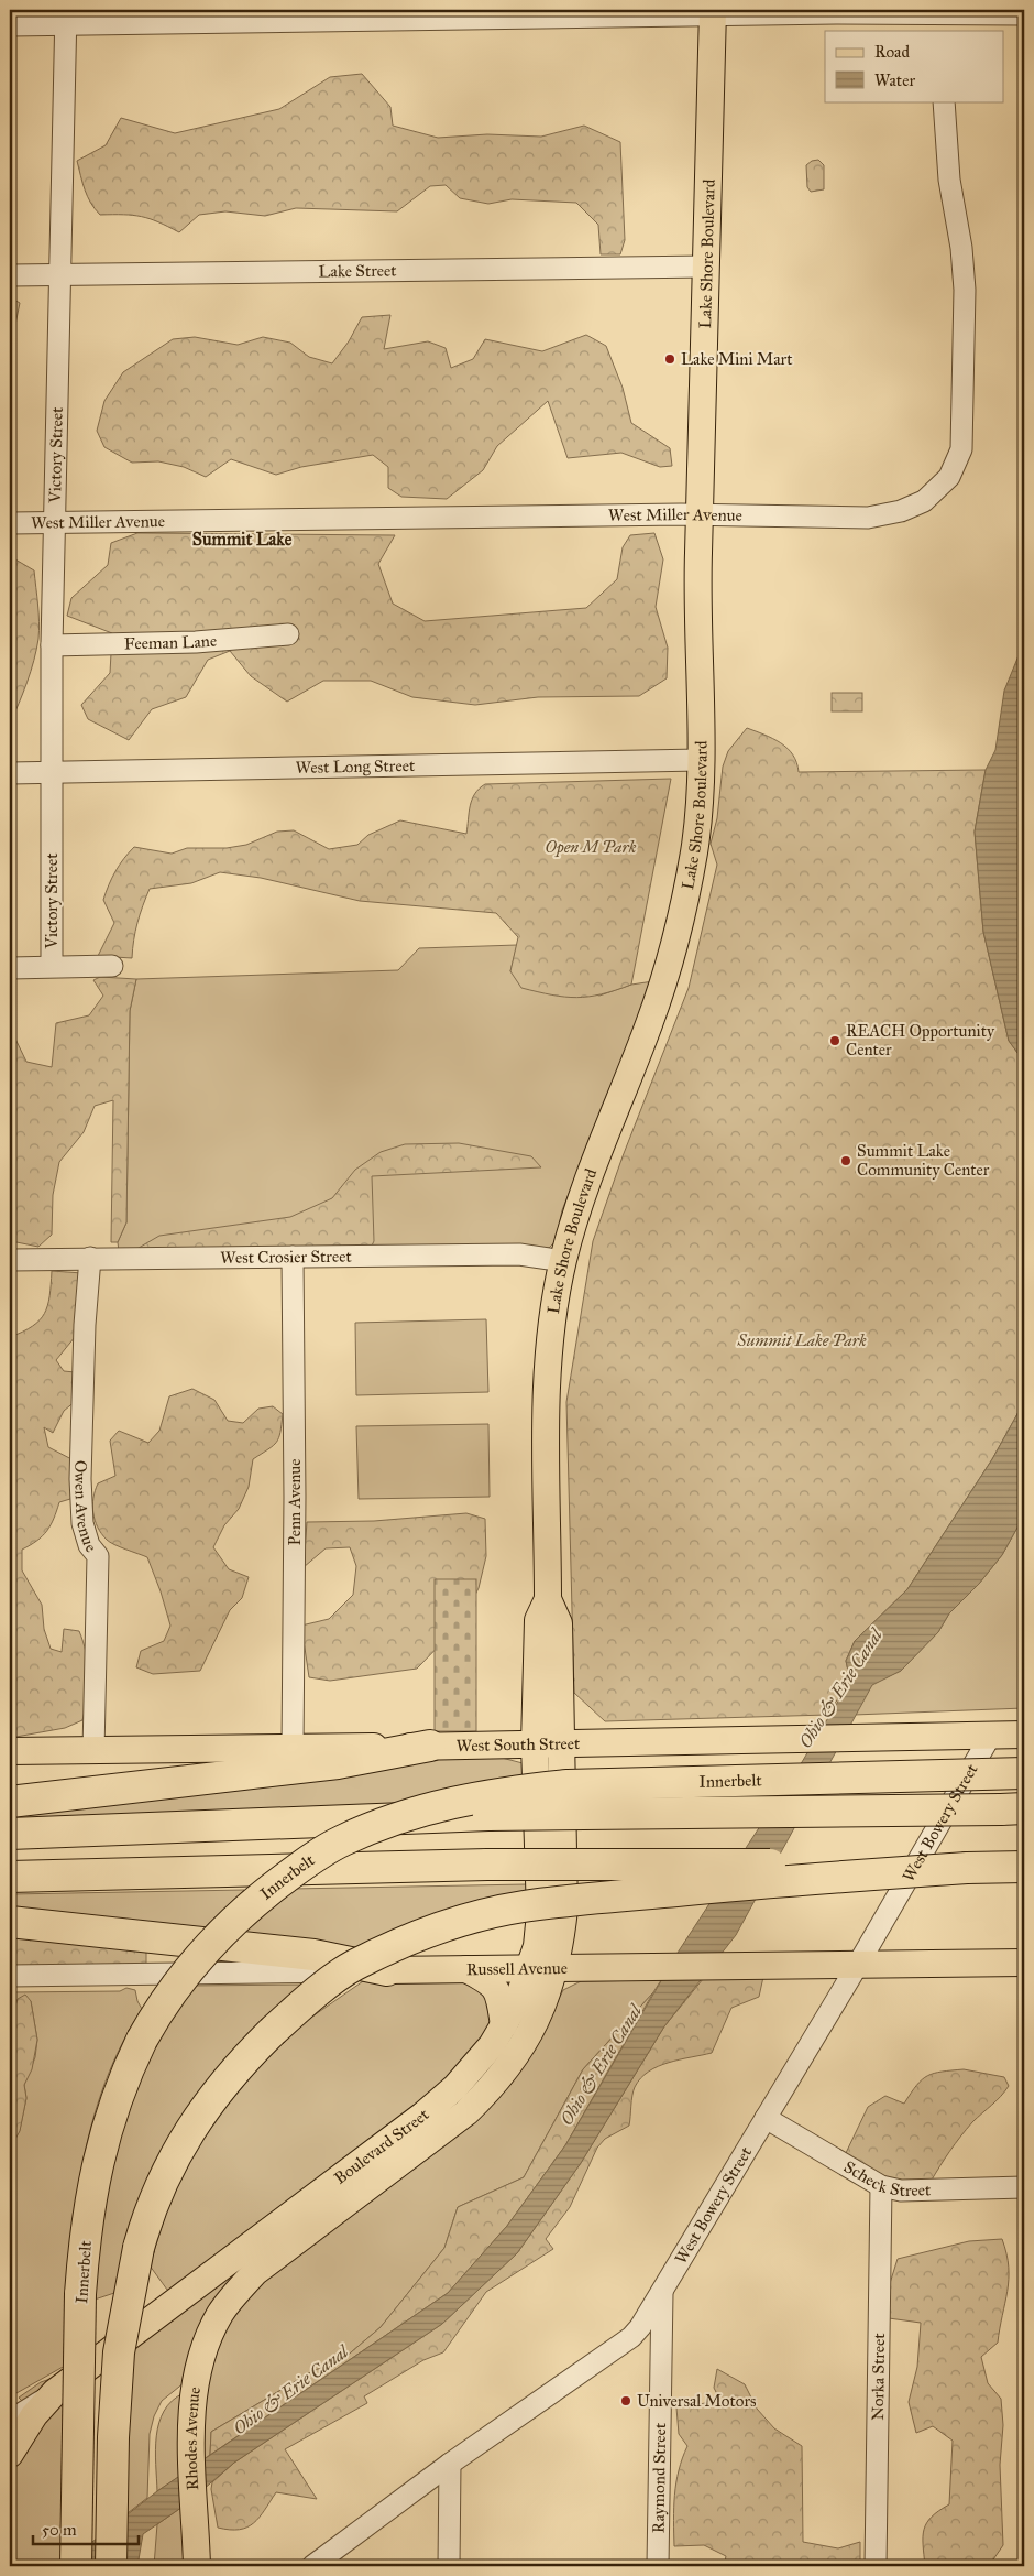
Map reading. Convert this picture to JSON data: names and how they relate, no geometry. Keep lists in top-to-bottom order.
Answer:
{
  "streets": {
    "highway": ["Innerbelt"],
    "main road": [
      "Lake Shore Boulevard",
      "West South Street",
      "Russell Avenue",
      "Boulevard Street",
      "Rhodes Avenue"
    ],
    "street": [
      "Lake Street",
      "Victory Street",
      "West Miller Avenue",
      "Feeman Lane",
      "West Long Street",
      "West Crosier Street",
      "Penn Avenue",
      "Owen Avenue",
      "West Bowery Street",
      "Scheck Street",
      "Norka Street",
      "Raymond Street"
    ]
  },
  "crossings": [
    ["Lake Shore Boulevard", "Lake Street"],
    ["Lake Shore Boulevard", "West Miller Avenue"],
    ["Lake Shore Boulevard", "West Long Street"],
    ["Lake Shore Boulevard", "West Crosier Street"],
    ["Lake Shore Boulevard", "West South Street"],
    ["Lake Shore Boulevard", "Boulevard Street"],
    ["Lake Street", "Victory Street"],
    ["Victory Street", "West Miller Avenue"],
    ["Victory Street", "Feeman Lane"],
    ["Victory Street", "West Long Street"],
    ["West Crosier Street", "Penn Avenue"],
    ["West Crosier Street", "Owen Avenue"],
    ["Penn Avenue", "West South Street"],
    ["Owen Avenue", "West South Street"],
    ["West South Street", "West Bowery Street"],
    ["West South Street", "Boulevard Street"],
    ["West Bowery Street", "Russell Avenue"],
    ["West Bowery Street", "Scheck Street"],
    ["West Bowery Street", "Raymond Street"],
    ["Russell Avenue", "Boulevard Street"],
    ["Boulevard Street", "Rhodes Avenue"],
    ["Scheck Street", "Norka Street"]
  ],
  "districts": ["Summit Lake"],
  "water": ["Ohio & Erie Canal"],
  "parks": ["Open M Park", "Summit Lake Park"],
  "places": [
    "Lake Mini Mart",
    "REACH Opportunity Center",
    "Summit Lake Community Center",
    "Universal Motors"
  ],
  "legend": ["Road", "Water"],
  "scale_bar": "50 m"
}
